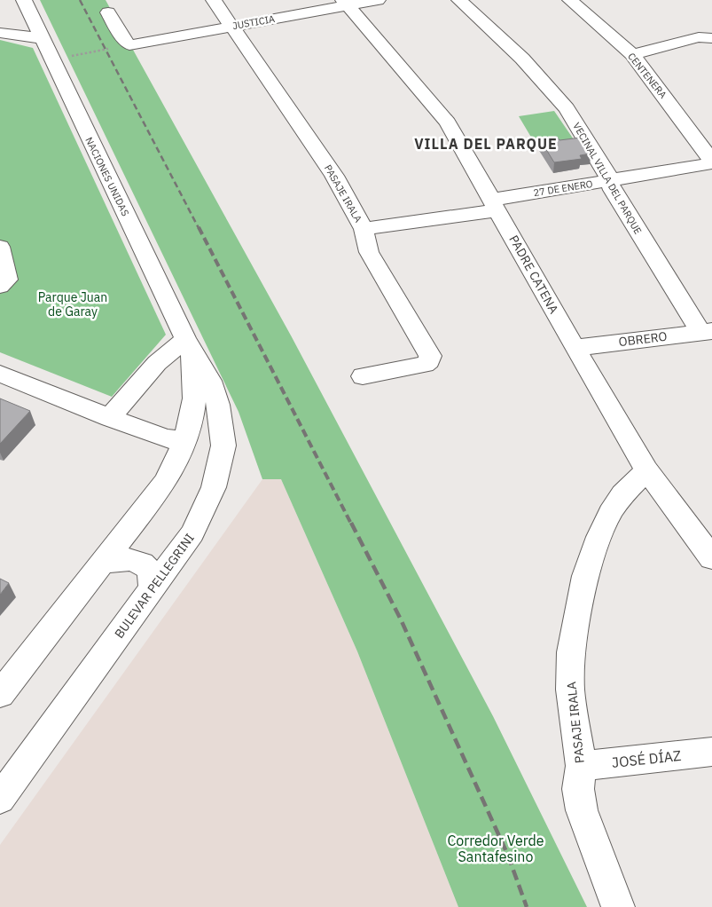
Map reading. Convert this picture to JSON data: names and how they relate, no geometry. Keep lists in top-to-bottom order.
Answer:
{
  "streets": {
    "street": [
      "JUSTICIA",
      "CENTENERA",
      "NACIONES UNIDAS",
      "VECINAL VILLA DEL PARQUE",
      "27 DE ENERO",
      "PASAJE IRALA",
      "PADRE CATENA",
      "OBRERO",
      "BULEVAR PELLEGRINI",
      "JOSÉ DÍAZ"
    ]
  },
  "crossings": [
    ["JUSTICIA", "PASAJE IRALA"],
    ["JUSTICIA", "PADRE CATENA"],
    ["CENTENERA", "27 DE ENERO"],
    ["NACIONES UNIDAS", "BULEVAR PELLEGRINI"],
    ["VECINAL VILLA DEL PARQUE", "27 DE ENERO"],
    ["VECINAL VILLA DEL PARQUE", "OBRERO"],
    ["27 DE ENERO", "PASAJE IRALA"],
    ["27 DE ENERO", "PADRE CATENA"],
    ["PASAJE IRALA", "PADRE CATENA"],
    ["PASAJE IRALA", "JOSÉ DÍAZ"],
    ["PADRE CATENA", "OBRERO"]
  ],
  "districts": ["VILLA DEL PARQUE"],
  "parks": ["Parque Juan de Garay", "Corredor Verde Santafesino"]
}
